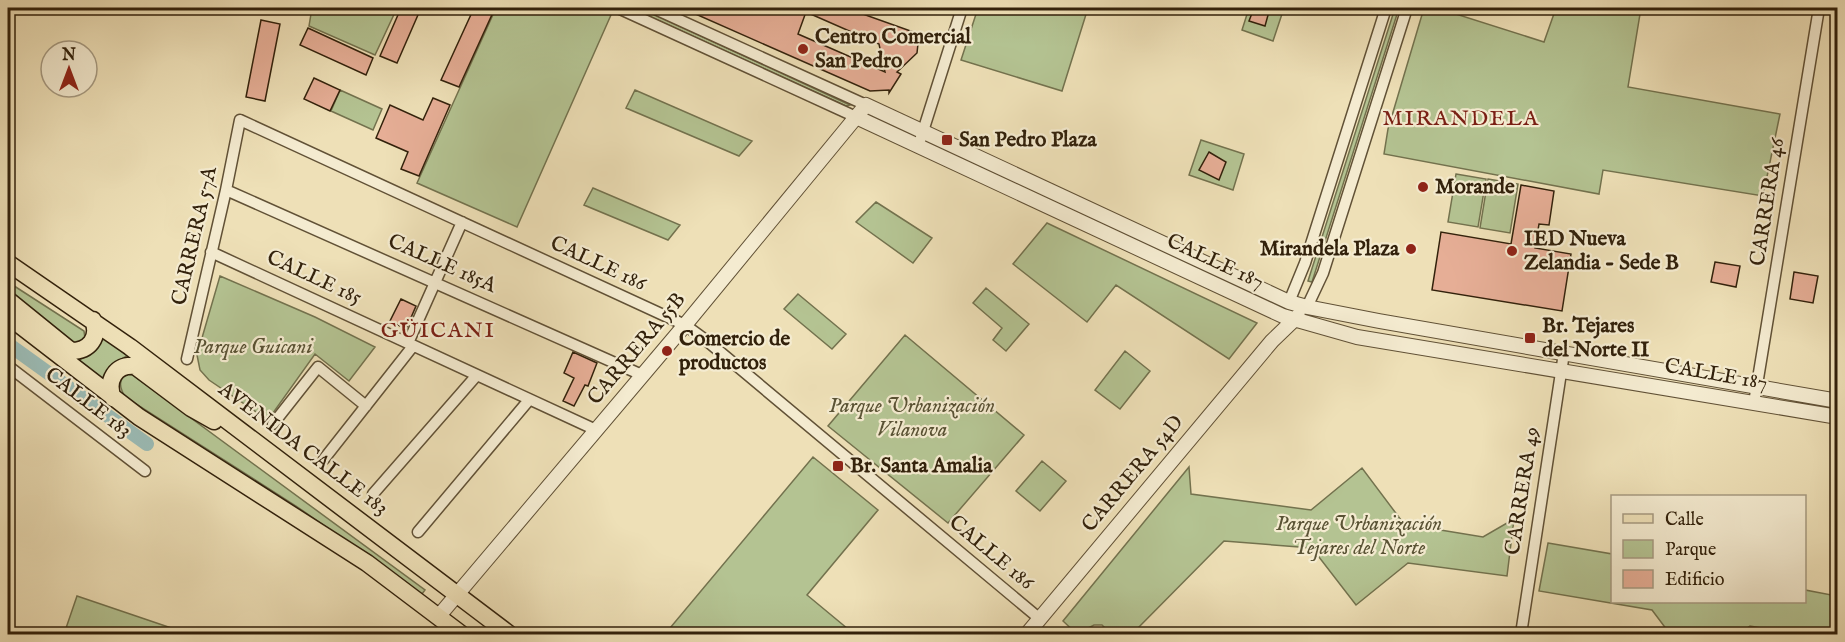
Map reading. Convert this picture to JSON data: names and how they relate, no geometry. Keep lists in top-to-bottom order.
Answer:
{
  "streets": {
    "main road": ["AVENIDA CALLE 183"],
    "street": [
      "CARRERA 46",
      "CARRERA 57A",
      "CALLE 187",
      "CALLE 185A",
      "CALLE 186",
      "CALLE 185",
      "CARRERA 55B",
      "CALLE 183",
      "CARRERA 54D",
      "CARRERA 49"
    ]
  },
  "crossings": [
    ["CARRERA 46", "CALLE 187"],
    ["CARRERA 57A", "CALLE 185A"],
    ["CARRERA 57A", "CALLE 186"],
    ["CARRERA 57A", "CALLE 185"],
    ["CALLE 187", "CARRERA 55B"],
    ["CALLE 187", "CARRERA 54D"],
    ["CALLE 187", "CARRERA 49"],
    ["CALLE 185A", "CARRERA 55B"],
    ["CALLE 186", "CARRERA 55B"],
    ["CALLE 186", "CARRERA 54D"],
    ["CALLE 185", "CARRERA 55B"],
    ["CARRERA 55B", "AVENIDA CALLE 183"]
  ],
  "districts": ["MIRANDELA", "GÜICANI"],
  "parks": ["Parque Guicani", "Parque Urbanización Vilanova", "Parque Urbanización Tejares del Norte"],
  "places": {
    "other": [
      "Centro Comercial San Pedro",
      "Morande",
      "Mirandela Plaza",
      "IED Nueva Zelandia - Sede B",
      "Comercio de productos"
    ],
    "transit": ["San Pedro Plaza", "Br. Tejares del Norte II", "Br. Santa Amalia"]
  },
  "legend": ["Calle", "Parque", "Edificio"],
  "north": "top"
}
